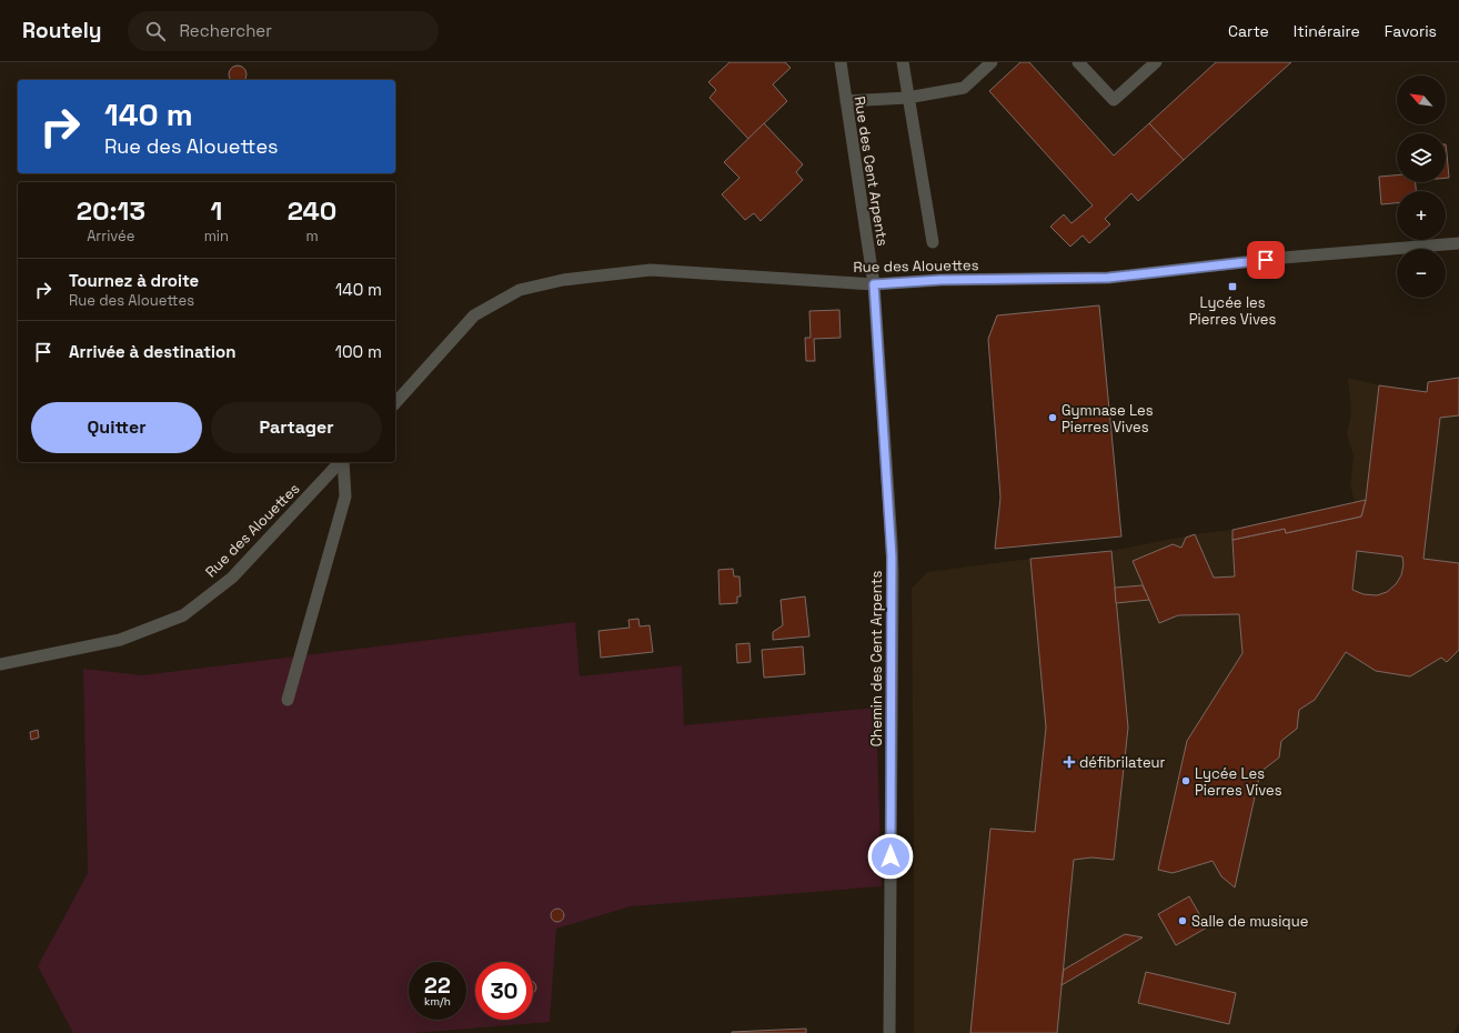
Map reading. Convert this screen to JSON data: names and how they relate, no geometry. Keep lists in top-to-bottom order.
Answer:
{
  "streets": {
    "street": ["Rue des Cent Arpents", "Rue des Alouettes", "Chemin des Cent Arpents"]
  },
  "crossings": [
    ["Rue des Cent Arpents", "Rue des Alouettes"],
    ["Rue des Cent Arpents", "Chemin des Cent Arpents"],
    ["Rue des Alouettes", "Chemin des Cent Arpents"]
  ],
  "places": {
    "transit": ["Lycée les Pierres Vives"],
    "other": ["Gymnase Les Pierres Vives", "Lycée Les Pierres Vives", "Salle de musique"],
    "health": ["défibrilateur"]
  },
  "north": "top left",
  "page": {
    "header": "Routely",
    "search": "Rechercher",
    "nav": ["Carte", "Itinéraire", "Favoris"],
    "map_buttons": ["+", "−"],
    "turn": ["140 m", "Rue des Alouettes"],
    "eta": [
      "20:13",
      "Arrivée",
      "1",
      "min",
      "240",
      "m"
    ],
    "list": [
      {
        "name": "Tournez à droite",
        "note": "Rue des Alouettes",
        "value": "140 m"
      },
      {
        "name": "Arrivée à destination",
        "value": "100 m"
      }
    ],
    "buttons": ["Quitter", "Partager"],
    "speed": "22 km/h",
    "limit": "30"
  }
}
